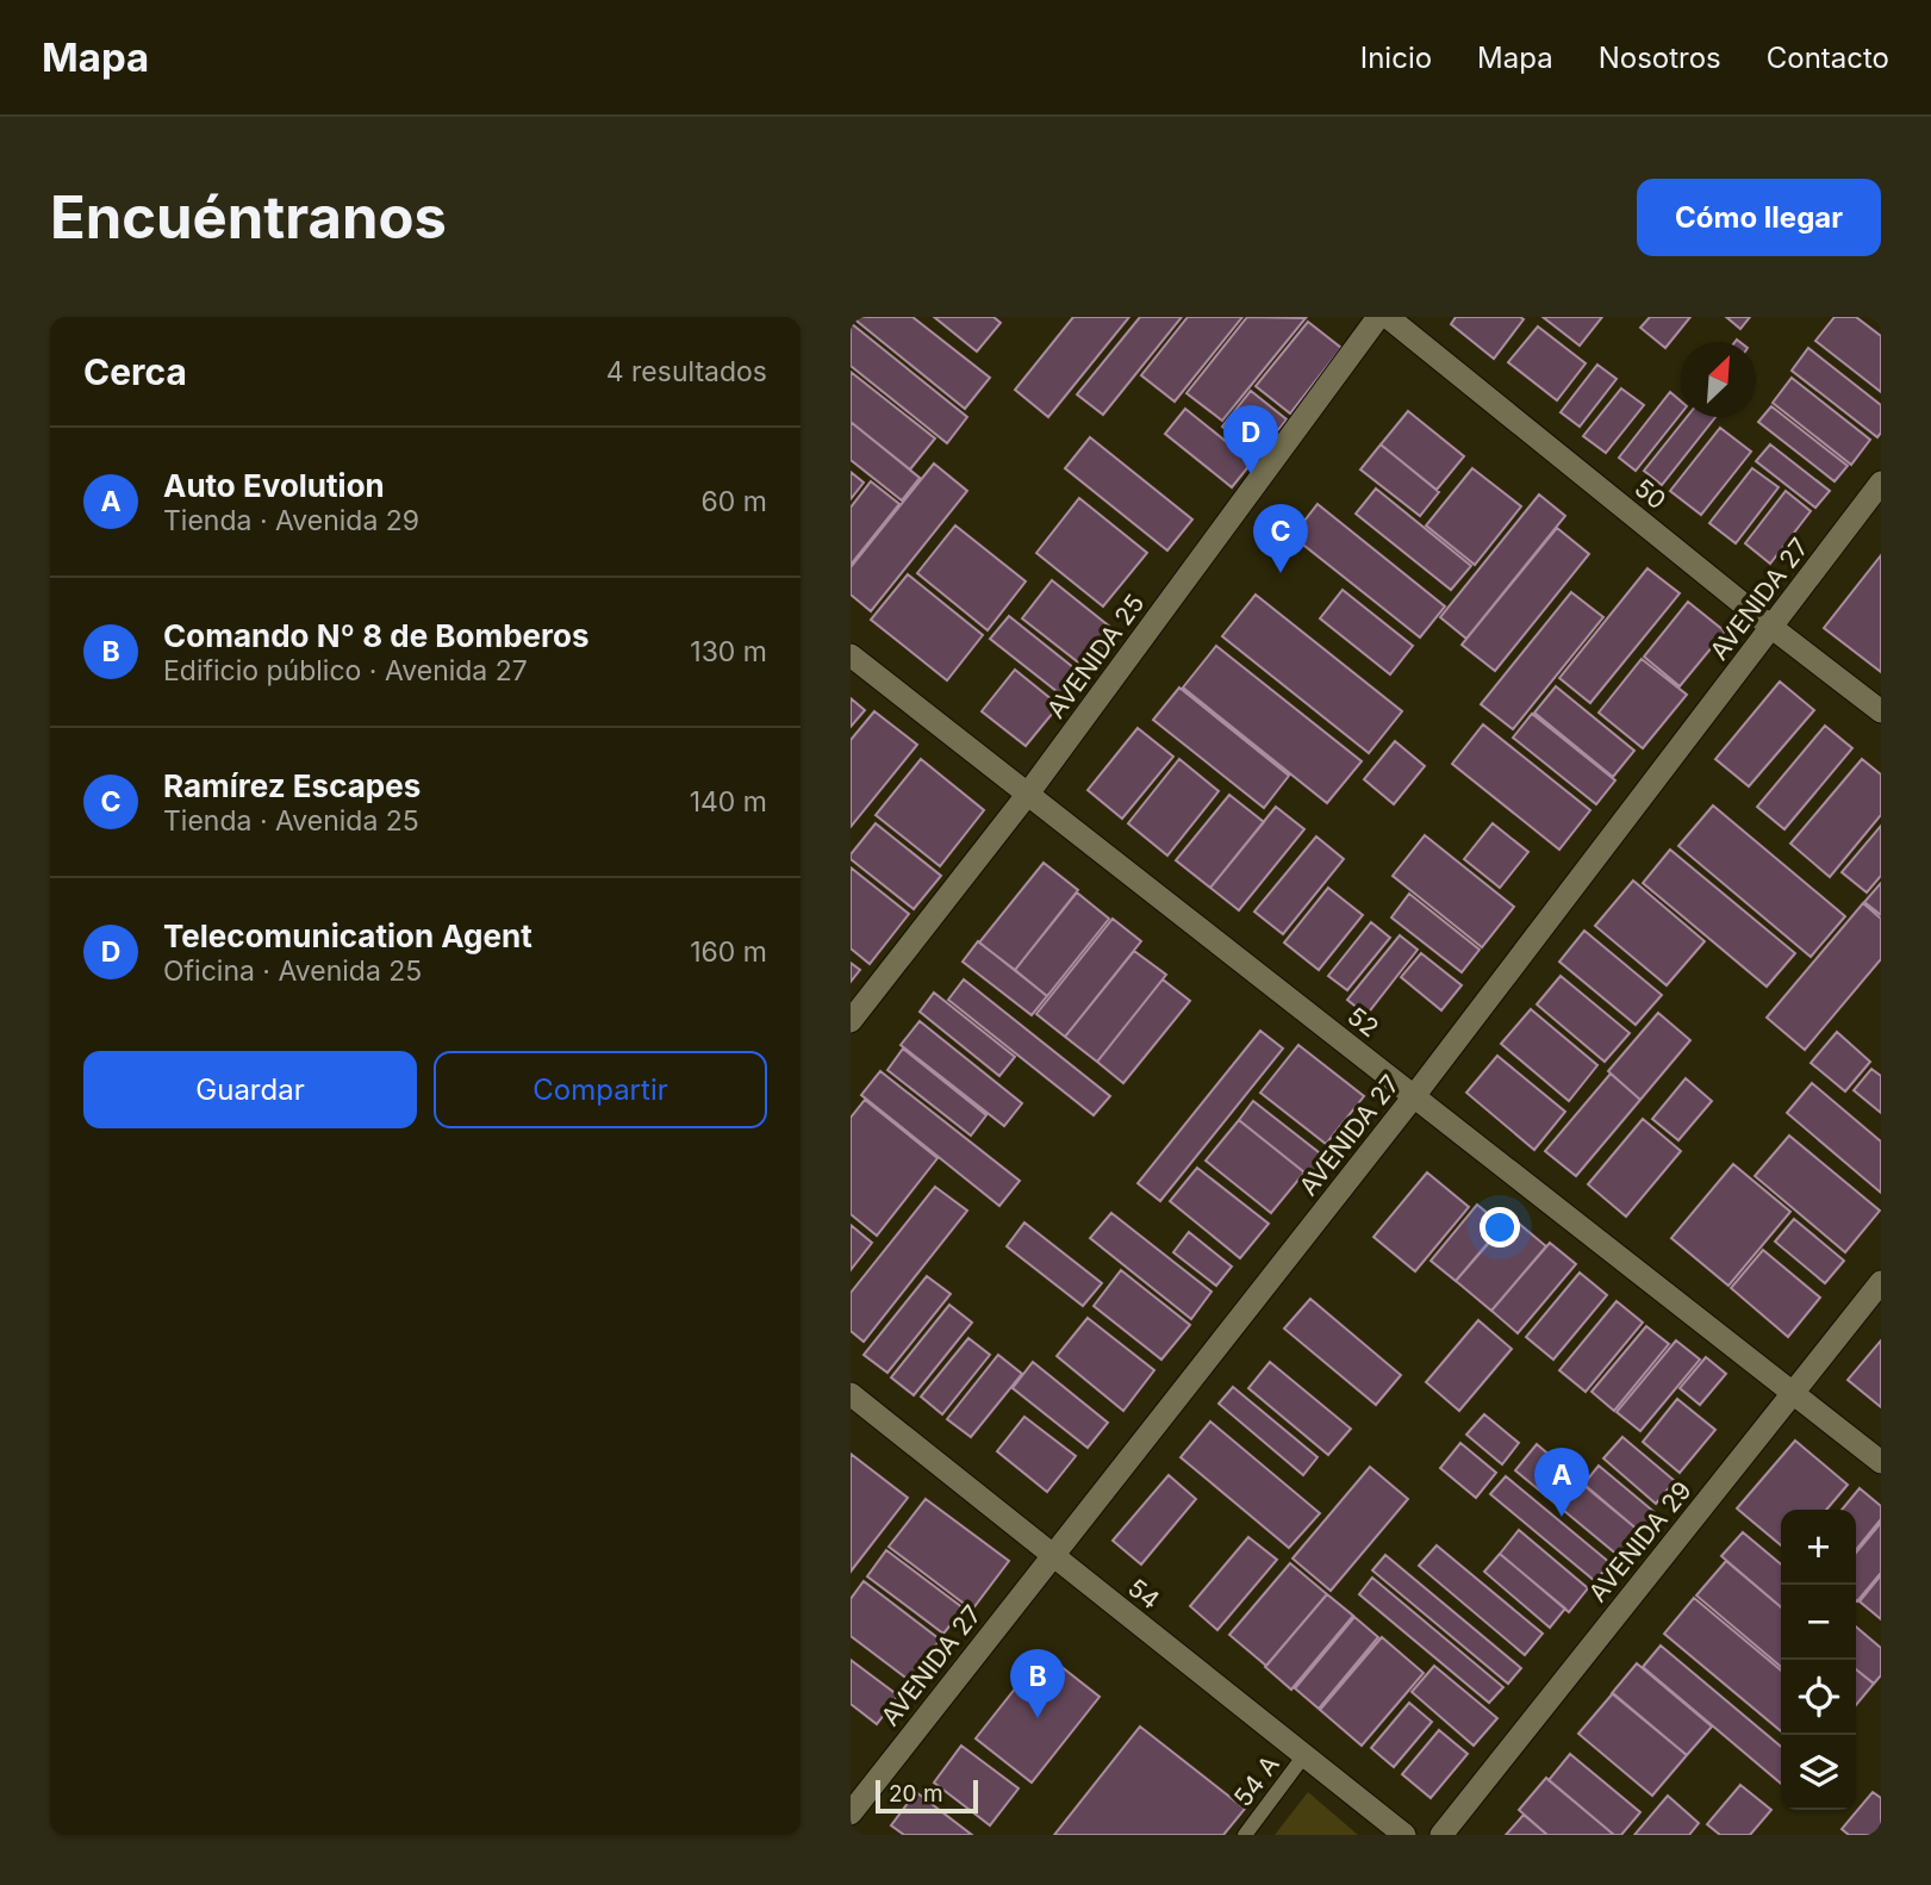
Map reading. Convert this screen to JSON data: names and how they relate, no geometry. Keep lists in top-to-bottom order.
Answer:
{
  "streets": {
    "street": [
      "50",
      "AVENIDA 27",
      "AVENIDA 25",
      "52",
      "AVENIDA 29",
      "54"
    ],
    "lane": ["54 A"]
  },
  "crossings": [
    ["50", "AVENIDA 27"],
    ["AVENIDA 27", "52"],
    ["AVENIDA 27", "54"],
    ["AVENIDA 25", "52"],
    ["52", "AVENIDA 29"],
    ["54", "54 A"]
  ],
  "scale_bar": "20 m",
  "north": "top right",
  "page": {
    "header": "Mapa",
    "nav": [
      "Inicio",
      "Mapa",
      "Nosotros",
      "Contacto"
    ],
    "buttons": [
      "Cómo llegar",
      ["Guardar", "Compartir"]
    ],
    "title": "Encuéntranos",
    "heading": ["Cerca", "4 resultados"],
    "pins": [
      "D",
      "C",
      "A",
      "B"
    ],
    "list": [
      {
        "mark": "A",
        "name": "Auto Evolution",
        "note": "Tienda · Avenida 29",
        "value": "60 m"
      },
      {
        "mark": "B",
        "name": "Comando Nº 8 de Bomberos",
        "note": "Edificio público · Avenida 27",
        "value": "130 m"
      },
      {
        "mark": "C",
        "name": "Ramírez Escapes",
        "note": "Tienda · Avenida 25",
        "value": "140 m"
      },
      {
        "mark": "D",
        "name": "Telecomunication Agent",
        "note": "Oficina · Avenida 25",
        "value": "160 m"
      }
    ],
    "map_buttons": ["+", "−"],
    "scale": "20 m"
  }
}
